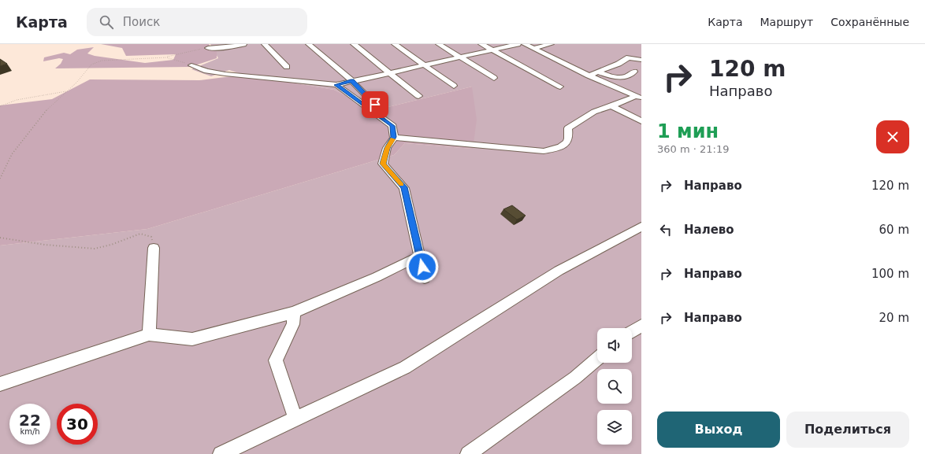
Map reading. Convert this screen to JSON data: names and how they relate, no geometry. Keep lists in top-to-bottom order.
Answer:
{
  "page": {
    "header": "Карта",
    "search": "Поиск",
    "nav": ["Карта", "Маршрут", "Сохранённые"],
    "turn": ["120 m", "Направо"],
    "heading": ["1 мин", "360 m · 21:19"],
    "list": [
      {
        "name": "Направо",
        "value": "120 m"
      },
      {
        "name": "Налево",
        "value": "60 m"
      },
      {
        "name": "Направо",
        "value": "100 m"
      },
      {
        "name": "Направо",
        "value": "20 m"
      }
    ],
    "speed": "22 km/h",
    "limit": "30",
    "buttons": ["Выход", "Поделиться"]
  }
}
